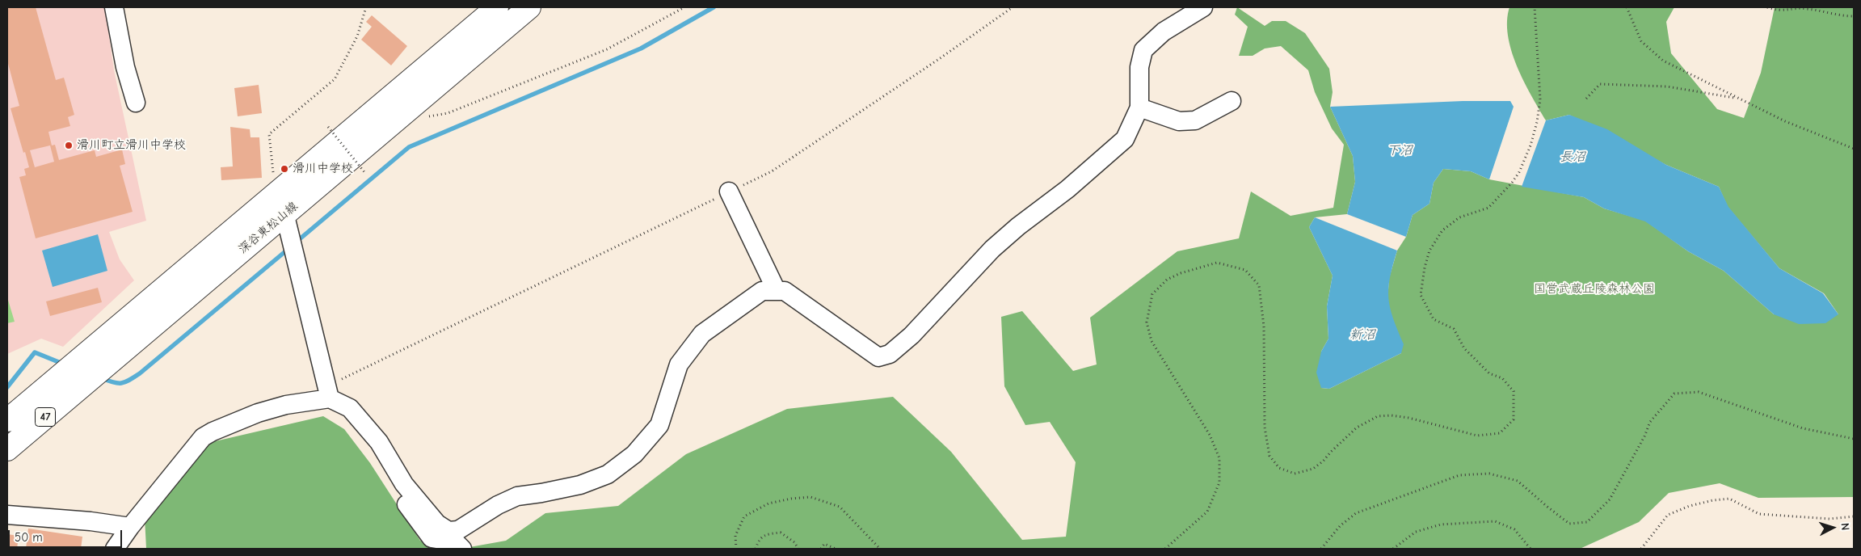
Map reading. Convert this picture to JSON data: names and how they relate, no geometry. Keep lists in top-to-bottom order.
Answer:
{
  "streets": {
    "main road": ["深谷東松山線", "47"]
  },
  "water": ["下沼", "長沼", "新沼"],
  "parks": ["国営武蔵丘陵森林公園"],
  "places": ["滑川町立滑川中学校", "滑川中学校"],
  "scale_bar": "50 m",
  "north": "right"
}
